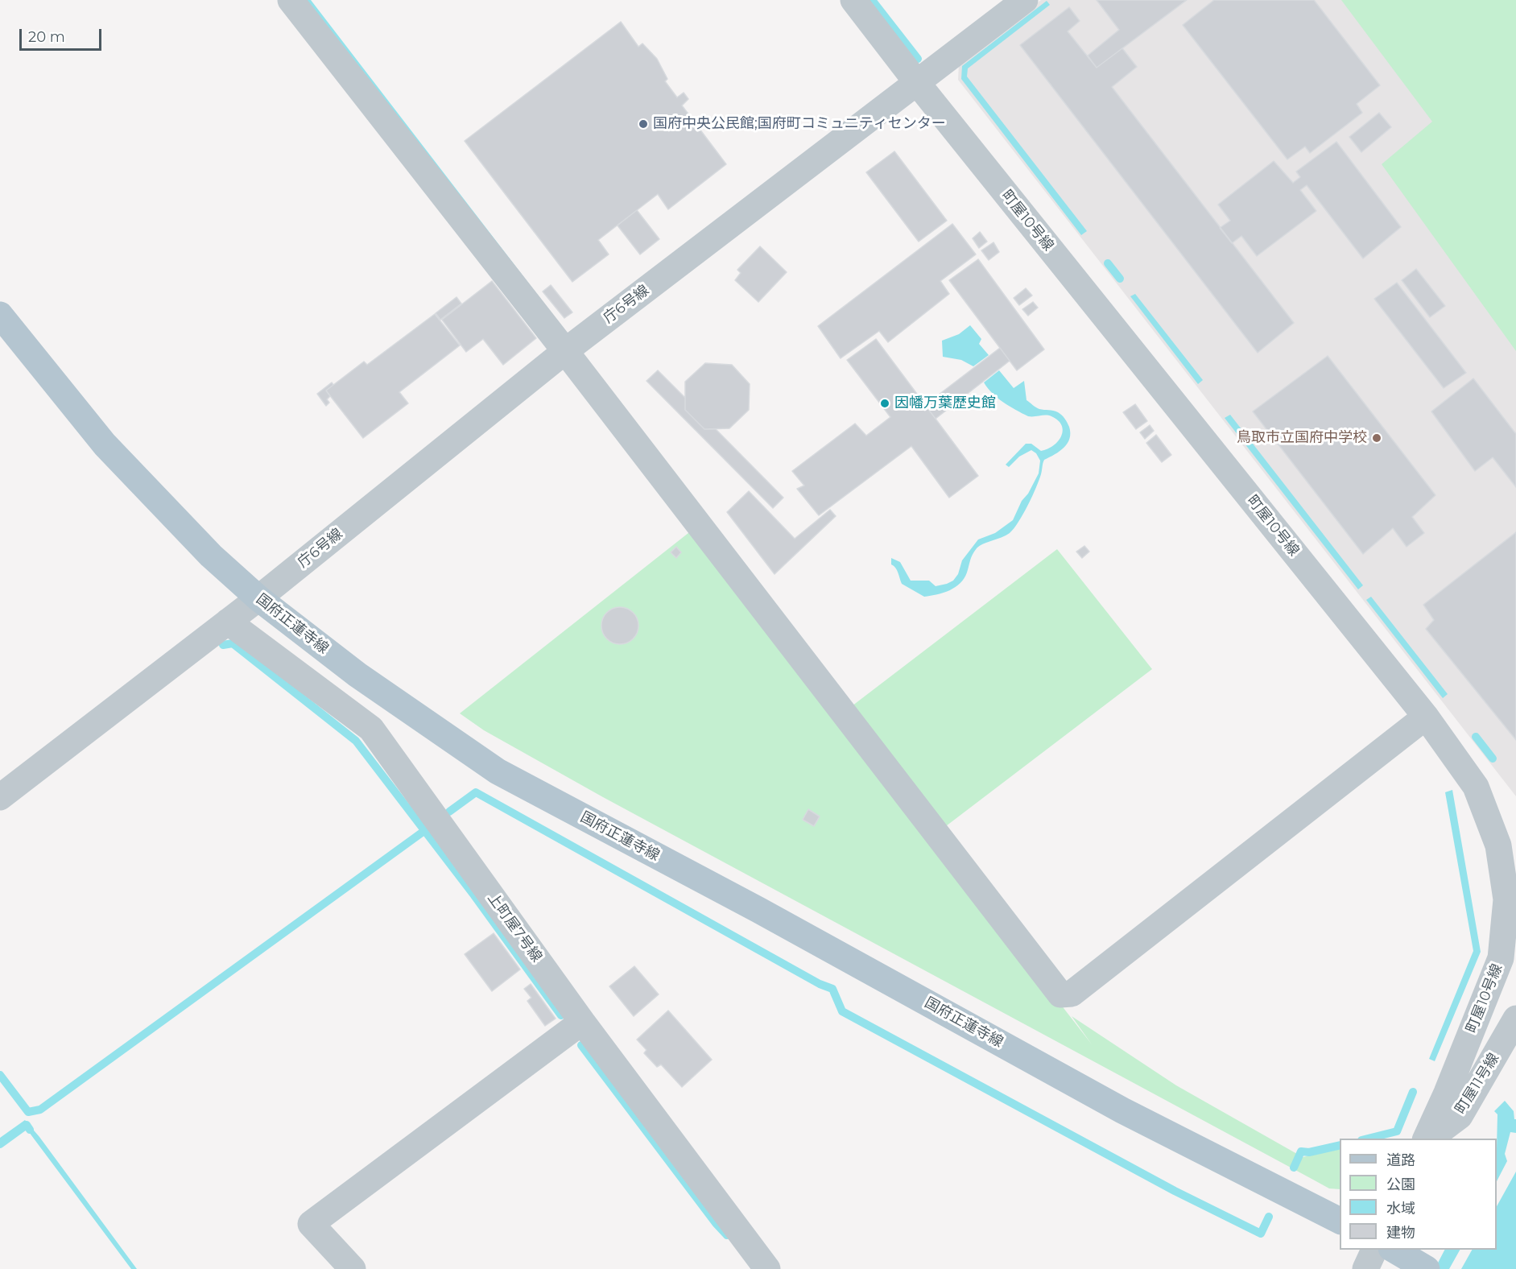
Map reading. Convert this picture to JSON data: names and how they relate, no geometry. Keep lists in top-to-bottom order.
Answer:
{
  "streets": {
    "main road": ["国府正蓮寺線"],
    "street": [
      "町屋10号線",
      "庁6号線",
      "上町屋7号線",
      "町屋11号線"
    ]
  },
  "crossings": [
    ["町屋10号線", "庁6号線"],
    ["庁6号線", "国府正蓮寺線"],
    ["庁6号線", "上町屋7号線"]
  ],
  "places": ["国府中央公民館;国府町コミュニティセンター", "因幡万葉歴史館", "鳥取市立国府中学校"],
  "legend": [
    "道路",
    "公園",
    "水域",
    "建物"
  ],
  "scale_bar": "20 m"
}
